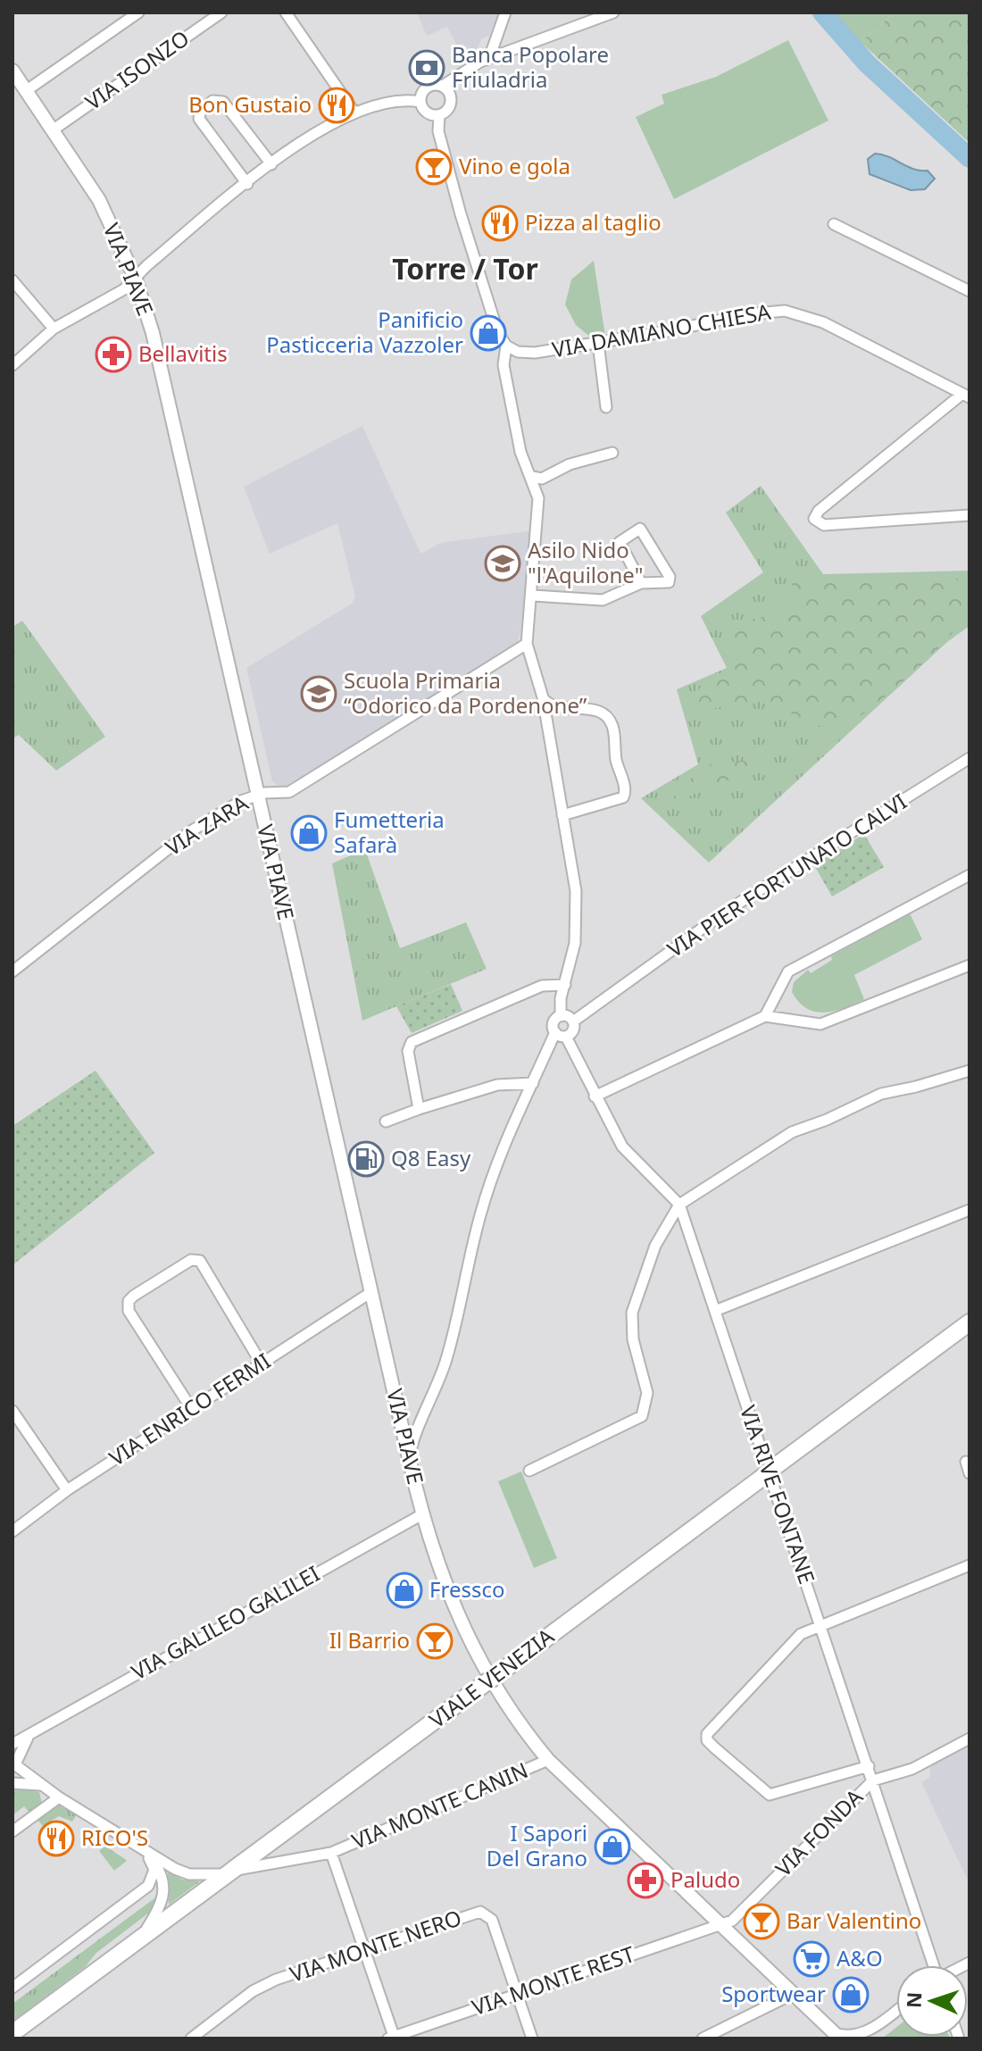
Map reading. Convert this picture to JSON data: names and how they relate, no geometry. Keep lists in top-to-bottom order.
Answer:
{
  "streets": {
    "main road": ["VIALE VENEZIA"],
    "street": [
      "VIA ISONZO",
      "VIA PIAVE",
      "VIA DAMIANO CHIESA",
      "VIA ZARA",
      "VIA PIER FORTUNATO CALVI",
      "VIA ENRICO FERMI",
      "VIA RIVE FONTANE",
      "VIA GALILEO GALILEI",
      "VIA MONTE CANIN",
      "VIA FONDA",
      "VIA MONTE NERO",
      "VIA MONTE REST"
    ]
  },
  "crossings": [
    ["VIA ISONZO", "VIA PIAVE"],
    ["VIA PIAVE", "VIA ZARA"],
    ["VIA PIAVE", "VIA ENRICO FERMI"],
    ["VIA PIAVE", "VIA GALILEO GALILEI"],
    ["VIA PIAVE", "VIA MONTE CANIN"],
    ["VIA PIAVE", "VIA FONDA"],
    ["VIA PIAVE", "VIA MONTE REST"],
    ["VIA PIER FORTUNATO CALVI", "VIA RIVE FONTANE"],
    ["VIA RIVE FONTANE", "VIA FONDA"],
    ["VIALE VENEZIA", "VIA MONTE CANIN"],
    ["VIA MONTE CANIN", "VIA MONTE NERO"],
    ["VIA MONTE CANIN", "VIA MONTE REST"],
    ["VIA FONDA", "VIA MONTE REST"],
    ["VIA MONTE NERO", "VIA MONTE REST"]
  ],
  "districts": ["Torre / Tor"],
  "places": {
    "bank": ["Banca Popolare Friuladria"],
    "restaurant": ["Bon Gustaio", "Pizza al taglio", "RICO'S"],
    "bar": ["Vino e gola", "Il Barrio", "Bar Valentino"],
    "shop": [
      "Panificio Pasticceria Vazzoler",
      "Fumetteria Safarà",
      "Fressco",
      "I Sapori Del Grano",
      "Sportwear"
    ],
    "pharmacy": ["Bellavitis", "Paludo"],
    "school or university": ["Asilo Nido \"l'Aquilone\"", "Scuola Primaria “Odorico da Pordenone”"],
    "fuel station": ["Q8 Easy"],
    "supermarket": ["A&O"]
  },
  "north": "left"
}
